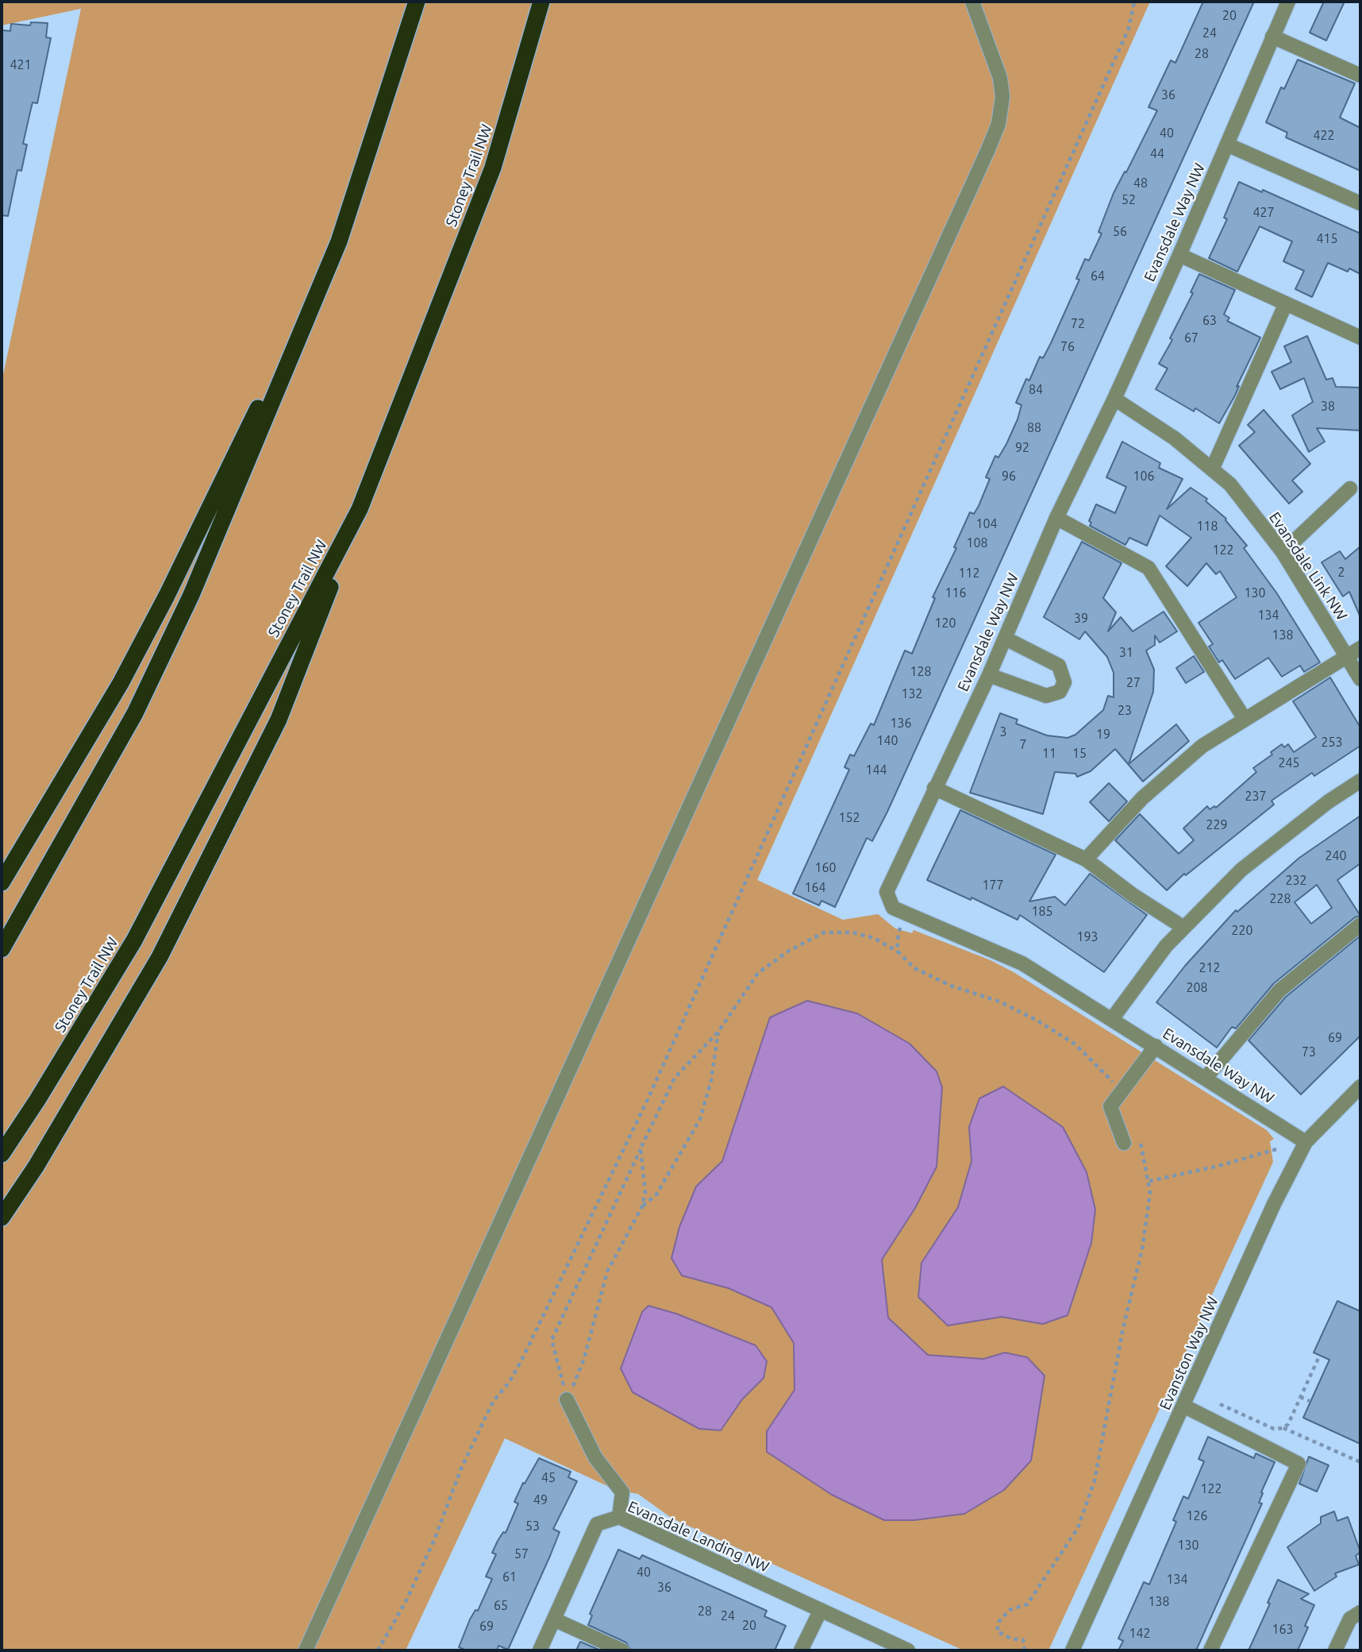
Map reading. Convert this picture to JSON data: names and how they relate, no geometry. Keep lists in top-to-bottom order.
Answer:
{
  "streets": {
    "highway": ["Stoney Trail NW"],
    "street": [
      "Evansdale Way NW",
      "Evansdale Link NW",
      "Evanston Way NW",
      "Evansdale Landing NW"
    ]
  },
  "crossings": [
    ["Evansdale Way NW", "Evansdale Link NW"],
    ["Evansdale Way NW", "Evanston Way NW"]
  ],
  "house_numbers": [
    "20",
    "24",
    "28",
    "421",
    "36",
    "40",
    "422",
    "44",
    "48",
    "52",
    "427",
    "56",
    "415",
    "64",
    "63",
    "72",
    "67",
    "76",
    "84",
    "38",
    "88",
    "92",
    "96",
    "106",
    "104",
    "118",
    "108",
    "122",
    "2",
    "112",
    "116",
    "130",
    "134",
    "39",
    "120",
    "138",
    "31",
    "128",
    "27",
    "132",
    "23",
    "136",
    "3",
    "19",
    "140",
    "253",
    "7",
    "11",
    "15",
    "245",
    "144",
    "237",
    "152",
    "229",
    "240",
    "160",
    "232",
    "177",
    "164",
    "228",
    "185",
    "220",
    "193",
    "212",
    "208",
    "69",
    "73",
    "45",
    "122",
    "49",
    "126",
    "53",
    "130",
    "57",
    "40",
    "61",
    "134",
    "36",
    "138",
    "65",
    "28",
    "24",
    "20",
    "69",
    "163",
    "142"
  ]
}
